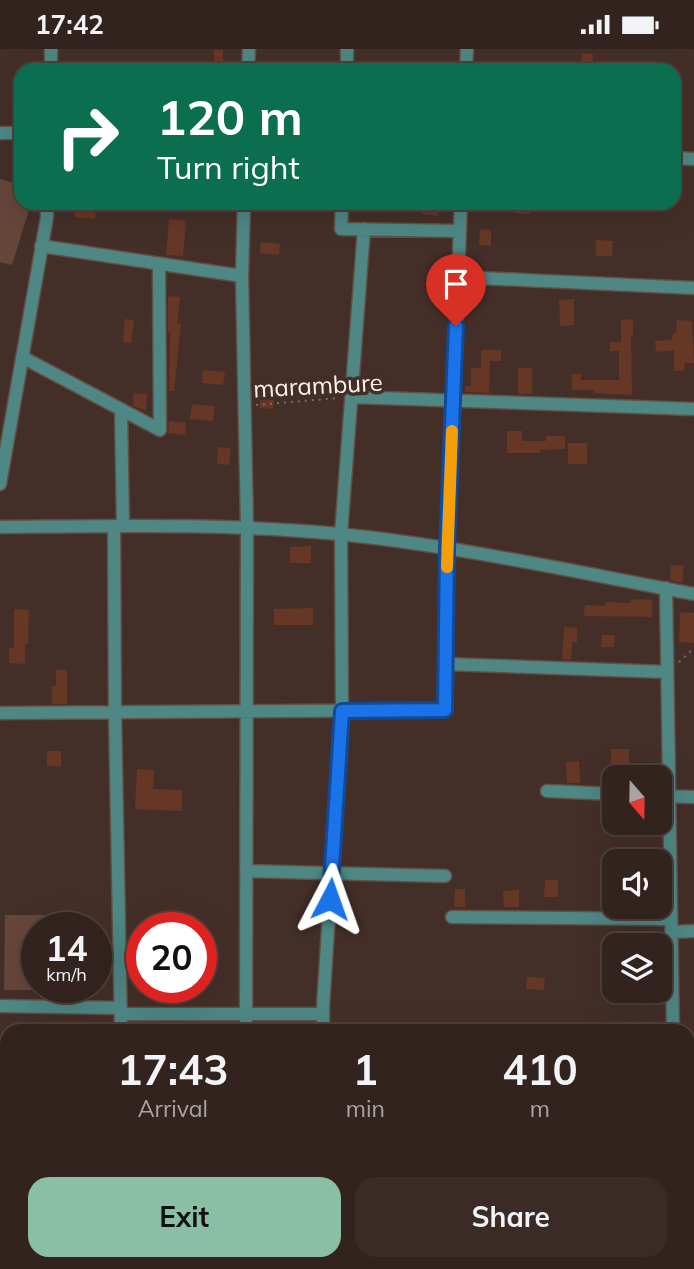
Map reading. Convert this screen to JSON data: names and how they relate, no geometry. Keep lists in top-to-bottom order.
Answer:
{
  "streets": {
    "path": ["marambure"]
  },
  "north": "bottom",
  "page": {
    "status": "17:42",
    "turn": ["120 m", "Turn right"],
    "speed": "14 km/h",
    "limit": "20",
    "eta": [
      "17:43",
      "Arrival",
      "1",
      "min",
      "410",
      "m"
    ],
    "buttons": ["Exit", "Share"]
  }
}
